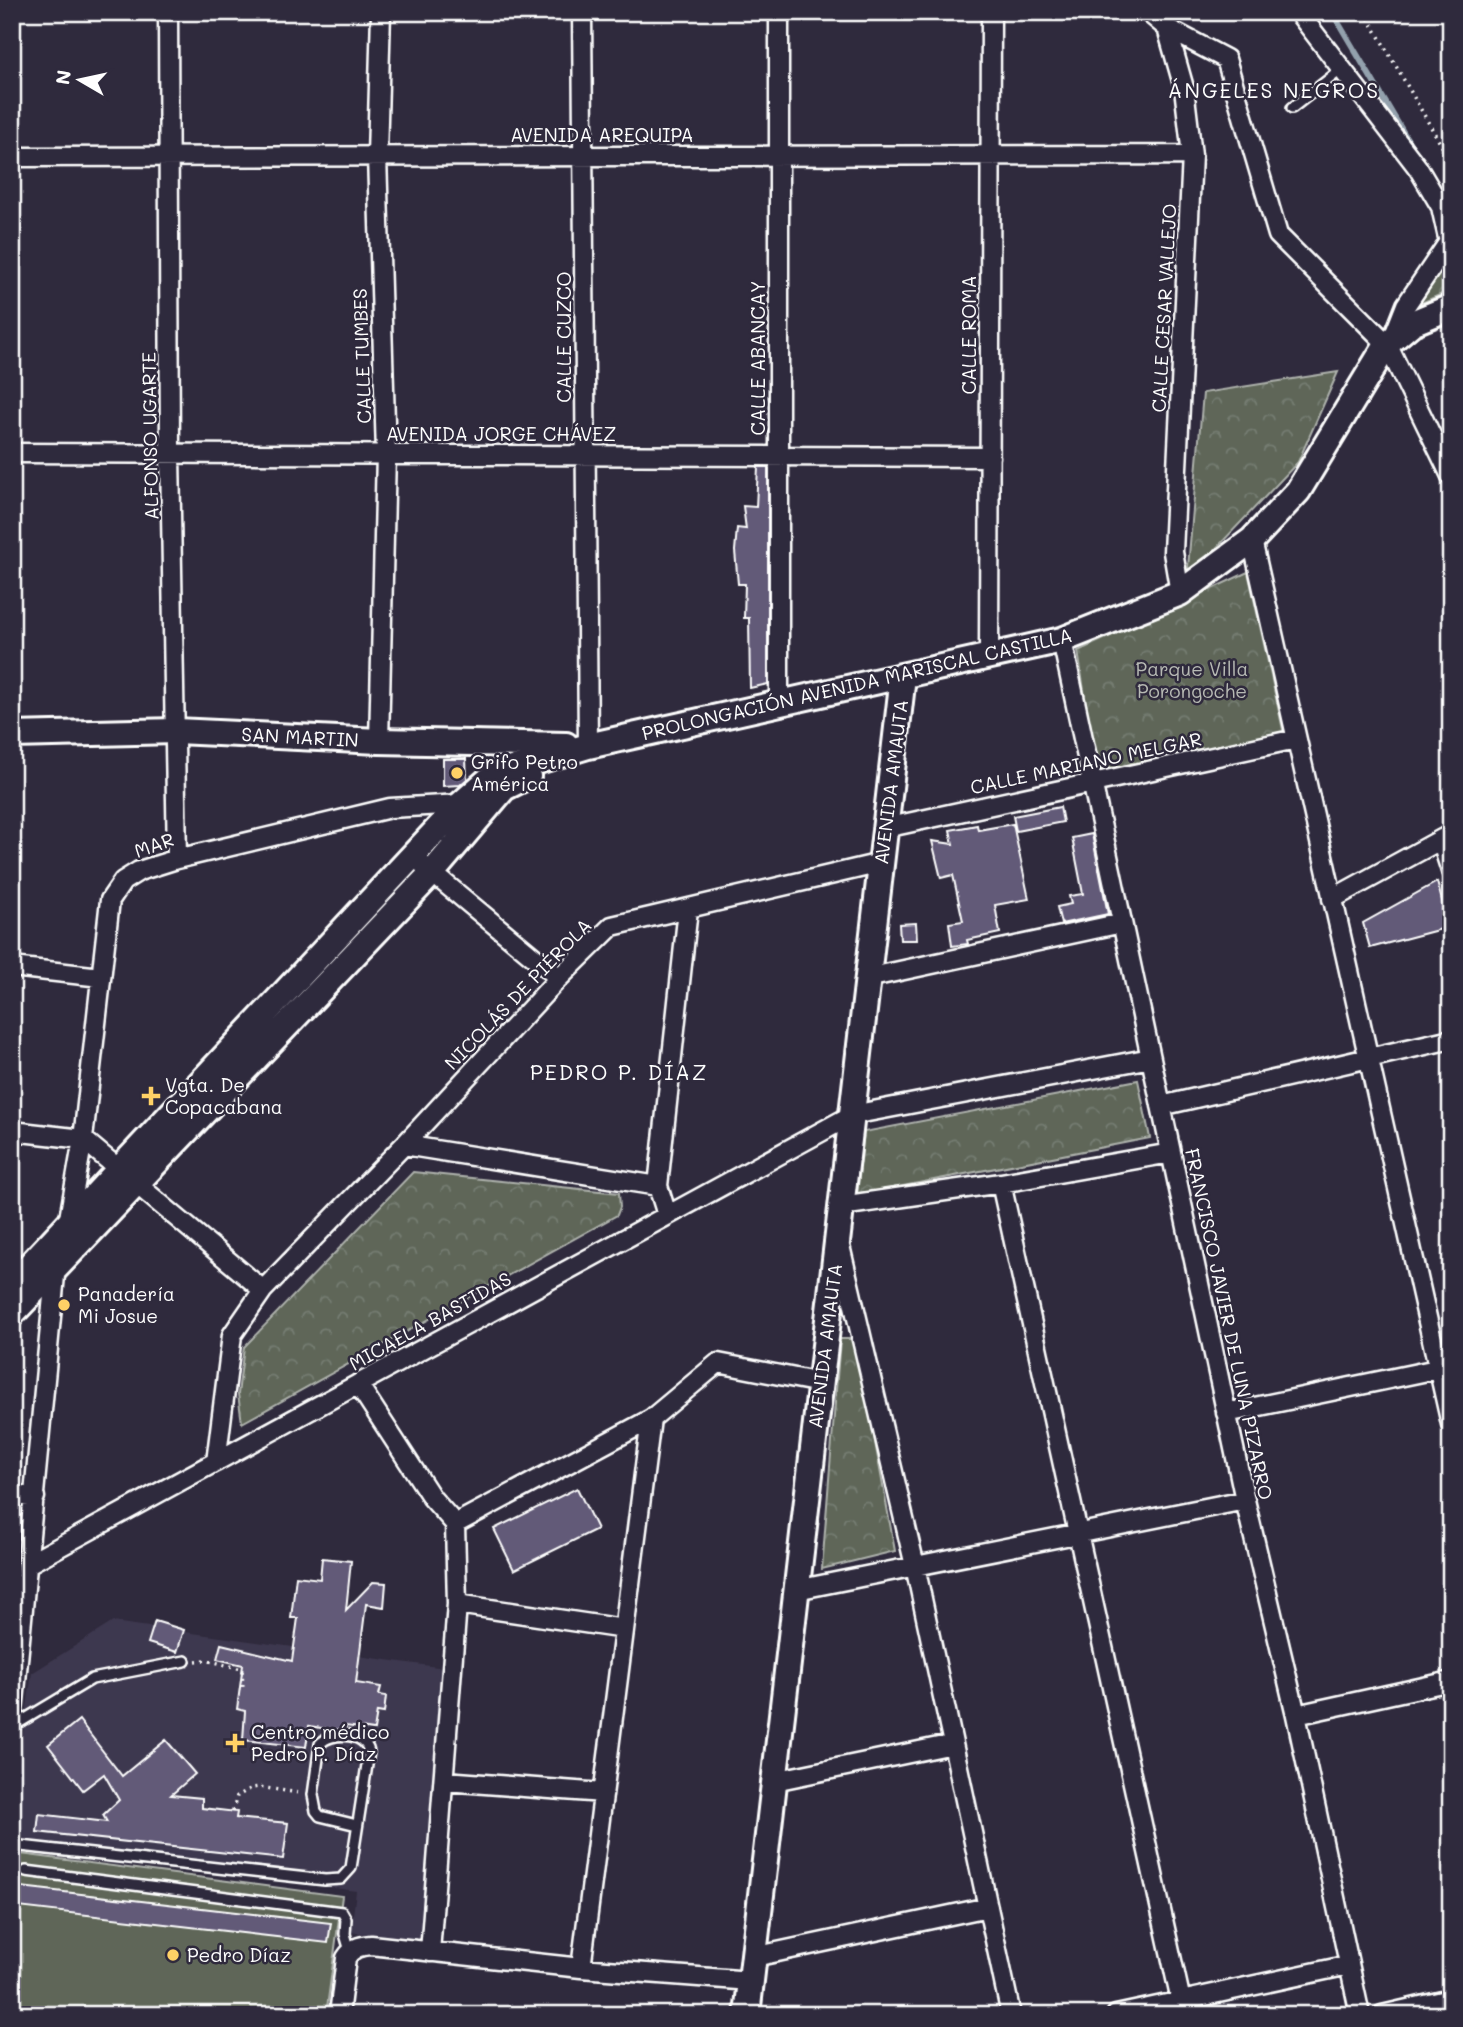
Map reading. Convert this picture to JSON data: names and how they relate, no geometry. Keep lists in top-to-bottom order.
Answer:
{
  "streets": {
    "main road": ["PROLONGACIÓN AVENIDA MARISCAL CASTILLA", "SAN MARTIN", "AVENIDA AMAUTA"],
    "street": [
      "AVENIDA AREQUIPA",
      "CALLE CESAR VALLEJO",
      "CALLE ROMA",
      "CALLE CUZCO",
      "CALLE TUMBES",
      "CALLE ABANCAY",
      "AVENIDA JORGE CHÁVEZ",
      "ALFONSO UGARTE",
      "CALLE MARIANO MELGAR",
      "MAR",
      "NICOLÁS DE PIÉROLA",
      "MICAELA BASTIDAS",
      "FRANCISCO JAVIER DE LUNA PIZARRO"
    ]
  },
  "crossings": [
    ["AVENIDA AREQUIPA", "CALLE CESAR VALLEJO"],
    ["AVENIDA AREQUIPA", "CALLE ROMA"],
    ["AVENIDA AREQUIPA", "CALLE CUZCO"],
    ["AVENIDA AREQUIPA", "CALLE TUMBES"],
    ["AVENIDA AREQUIPA", "CALLE ABANCAY"],
    ["AVENIDA AREQUIPA", "ALFONSO UGARTE"],
    ["CALLE CESAR VALLEJO", "PROLONGACIÓN AVENIDA MARISCAL CASTILLA"],
    ["CALLE ROMA", "AVENIDA JORGE CHÁVEZ"],
    ["CALLE ROMA", "PROLONGACIÓN AVENIDA MARISCAL CASTILLA"],
    ["CALLE CUZCO", "AVENIDA JORGE CHÁVEZ"],
    ["CALLE CUZCO", "PROLONGACIÓN AVENIDA MARISCAL CASTILLA"],
    ["CALLE CUZCO", "SAN MARTIN"],
    ["CALLE TUMBES", "AVENIDA JORGE CHÁVEZ"],
    ["CALLE TUMBES", "SAN MARTIN"],
    ["CALLE ABANCAY", "AVENIDA JORGE CHÁVEZ"],
    ["CALLE ABANCAY", "PROLONGACIÓN AVENIDA MARISCAL CASTILLA"],
    ["AVENIDA JORGE CHÁVEZ", "ALFONSO UGARTE"],
    ["ALFONSO UGARTE", "SAN MARTIN"],
    ["ALFONSO UGARTE", "MAR"],
    ["PROLONGACIÓN AVENIDA MARISCAL CASTILLA", "SAN MARTIN"],
    ["PROLONGACIÓN AVENIDA MARISCAL CASTILLA", "AVENIDA AMAUTA"],
    ["PROLONGACIÓN AVENIDA MARISCAL CASTILLA", "MAR"],
    ["PROLONGACIÓN AVENIDA MARISCAL CASTILLA", "FRANCISCO JAVIER DE LUNA PIZARRO"],
    ["CALLE MARIANO MELGAR", "AVENIDA AMAUTA"],
    ["CALLE MARIANO MELGAR", "FRANCISCO JAVIER DE LUNA PIZARRO"],
    ["AVENIDA AMAUTA", "NICOLÁS DE PIÉROLA"],
    ["AVENIDA AMAUTA", "MICAELA BASTIDAS"],
    ["MAR", "MICAELA BASTIDAS"],
    ["NICOLÁS DE PIÉROLA", "MICAELA BASTIDAS"],
    ["MICAELA BASTIDAS", "FRANCISCO JAVIER DE LUNA PIZARRO"]
  ],
  "districts": ["ÁNGELES NEGROS", "PEDRO P. DÍAZ"],
  "parks": ["Parque Villa Porongoche"],
  "places": {
    "other": ["Grifo Petro América", "Panadería Mi Josue", "Pedro Díaz"],
    "health": ["Vgta. De Copacabana", "Centro médico Pedro P. Díaz"]
  },
  "north": "left"
}
